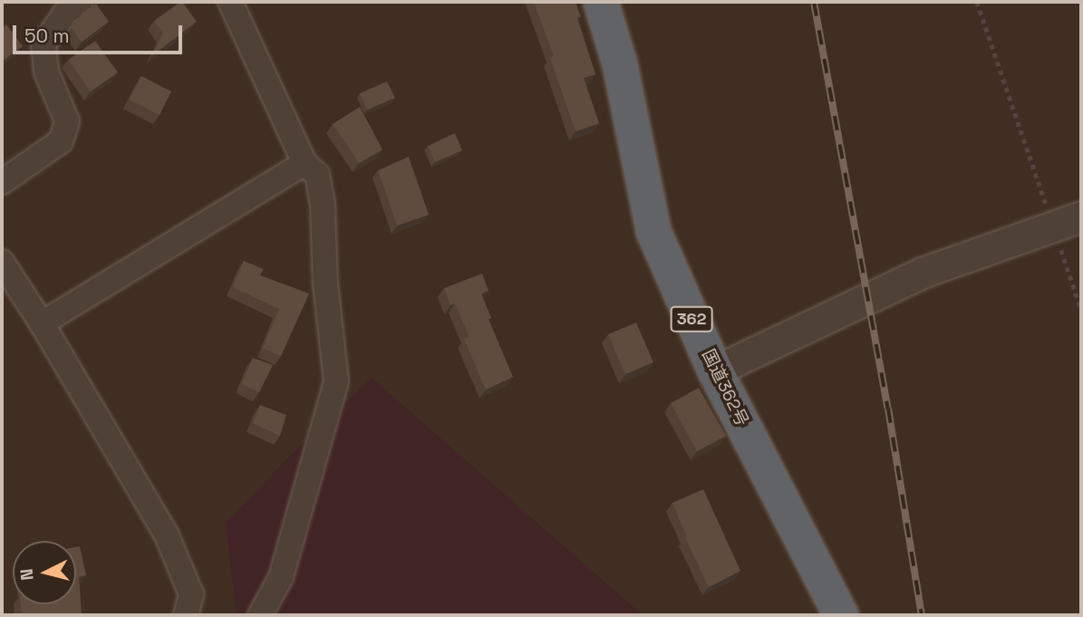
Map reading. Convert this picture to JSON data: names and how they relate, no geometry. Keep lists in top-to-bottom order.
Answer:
{
  "streets": {
    "highway": ["362", "国道362号"]
  },
  "scale_bar": "50 m",
  "north": "left"
}
